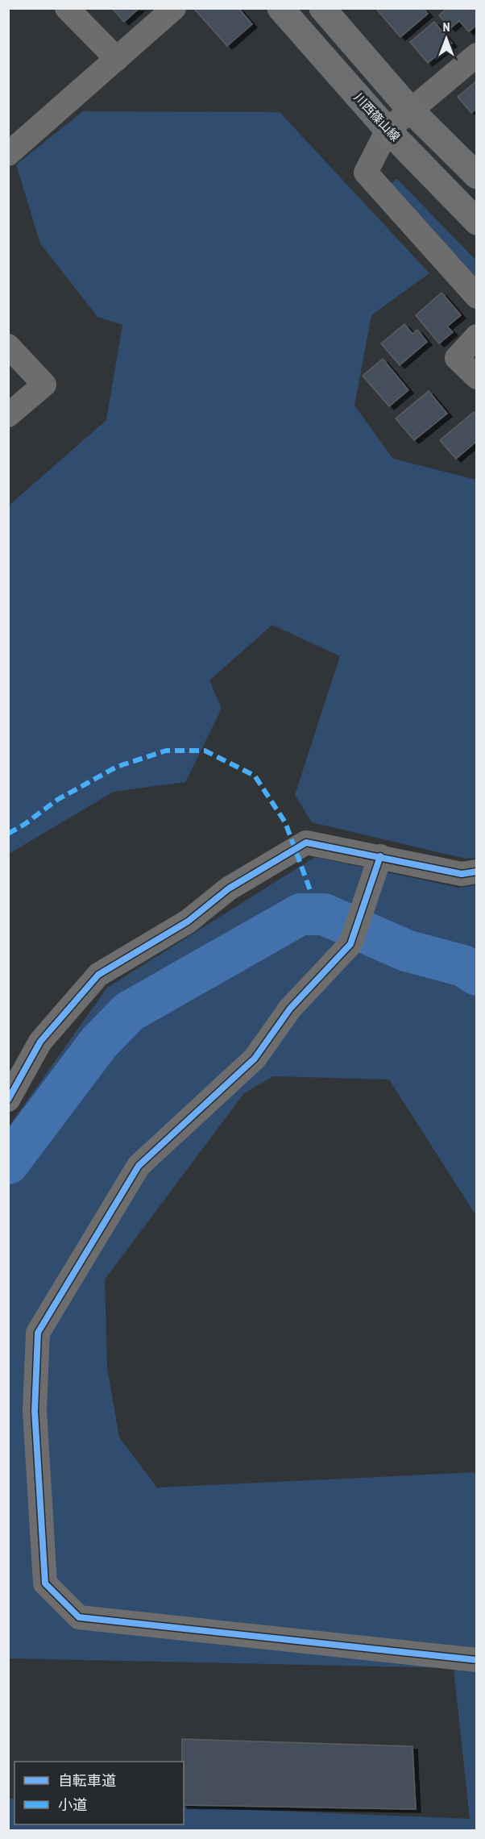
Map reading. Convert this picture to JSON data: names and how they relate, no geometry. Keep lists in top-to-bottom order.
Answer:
{
  "streets": {
    "main road": ["川西篠山線"]
  },
  "legend": ["自転車道", "小道"],
  "north": "top"
}
